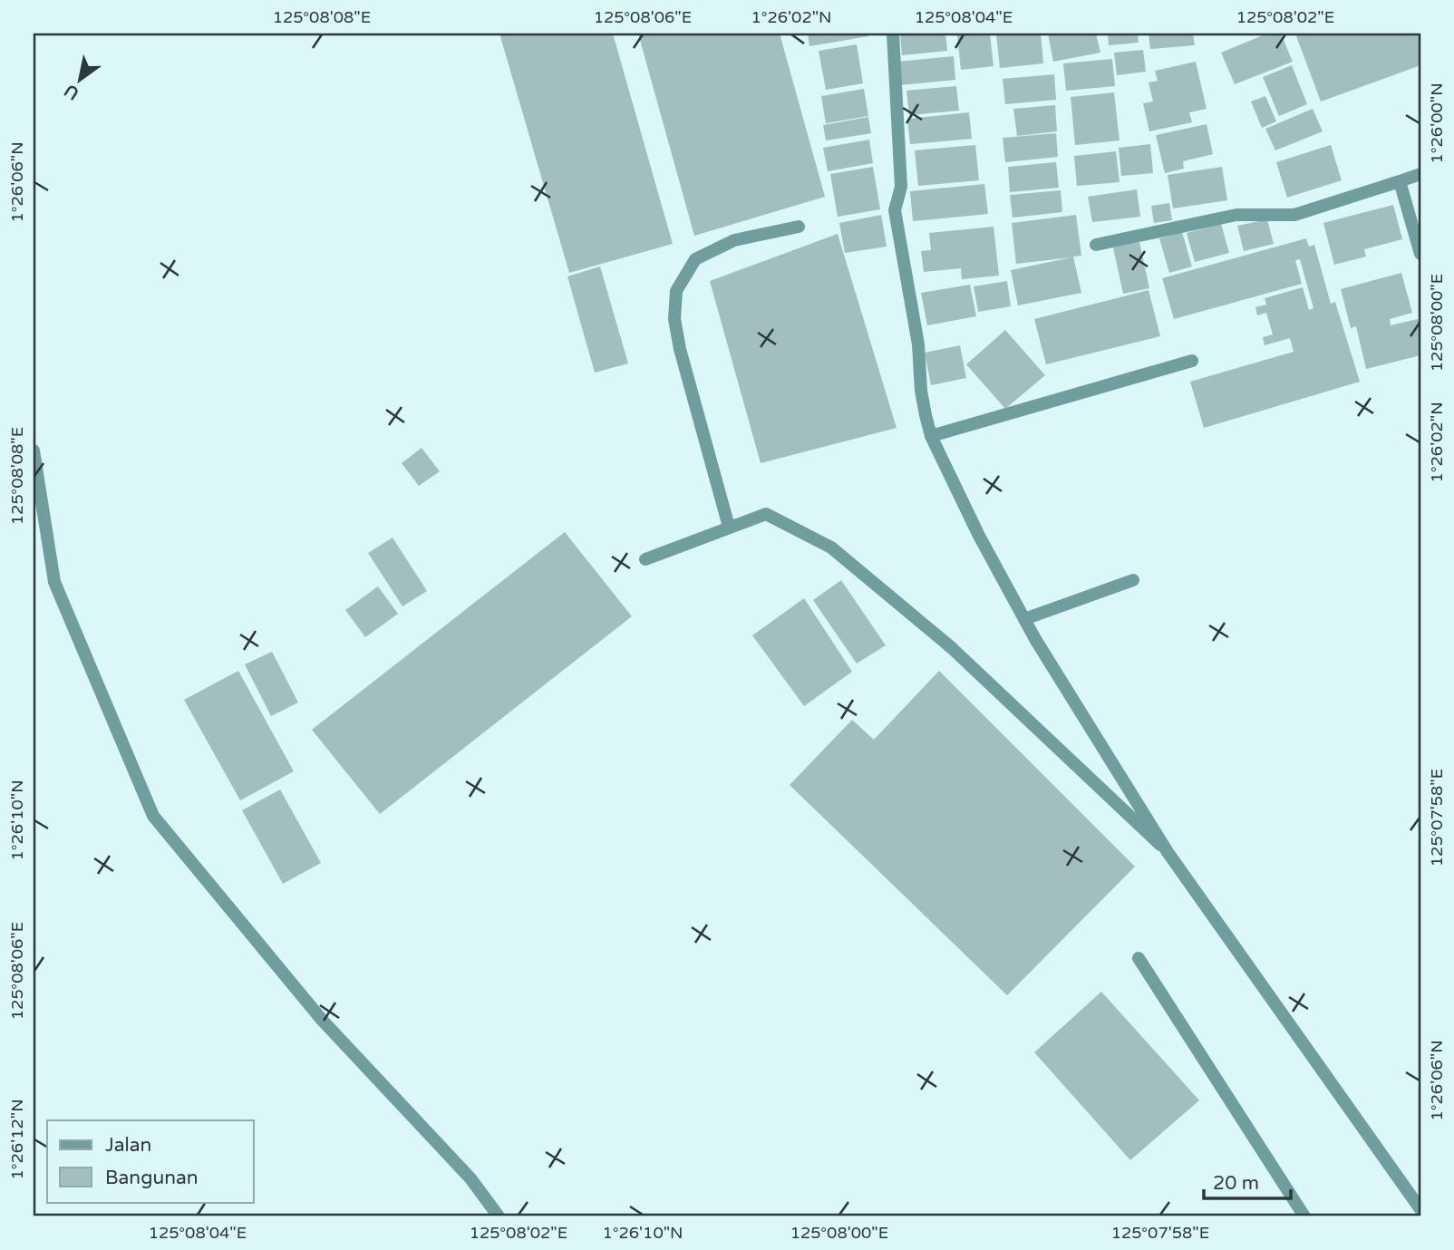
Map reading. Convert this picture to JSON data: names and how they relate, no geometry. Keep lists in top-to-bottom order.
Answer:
{
  "legend": ["Jalan", "Bangunan"],
  "scale_bar": "20 m",
  "north": "bottom left",
  "coordinates": [
    "125°08'08\"E",
    "125°08'06\"E",
    "1°26'02\"N",
    "125°08'04\"E",
    "125°08'02\"E",
    "1°26'00\"N",
    "1°26'06\"N",
    "125°08'00\"E",
    "125°07'58\"E",
    "1°26'10\"N",
    "1°26'12\"N"
  ]
}
